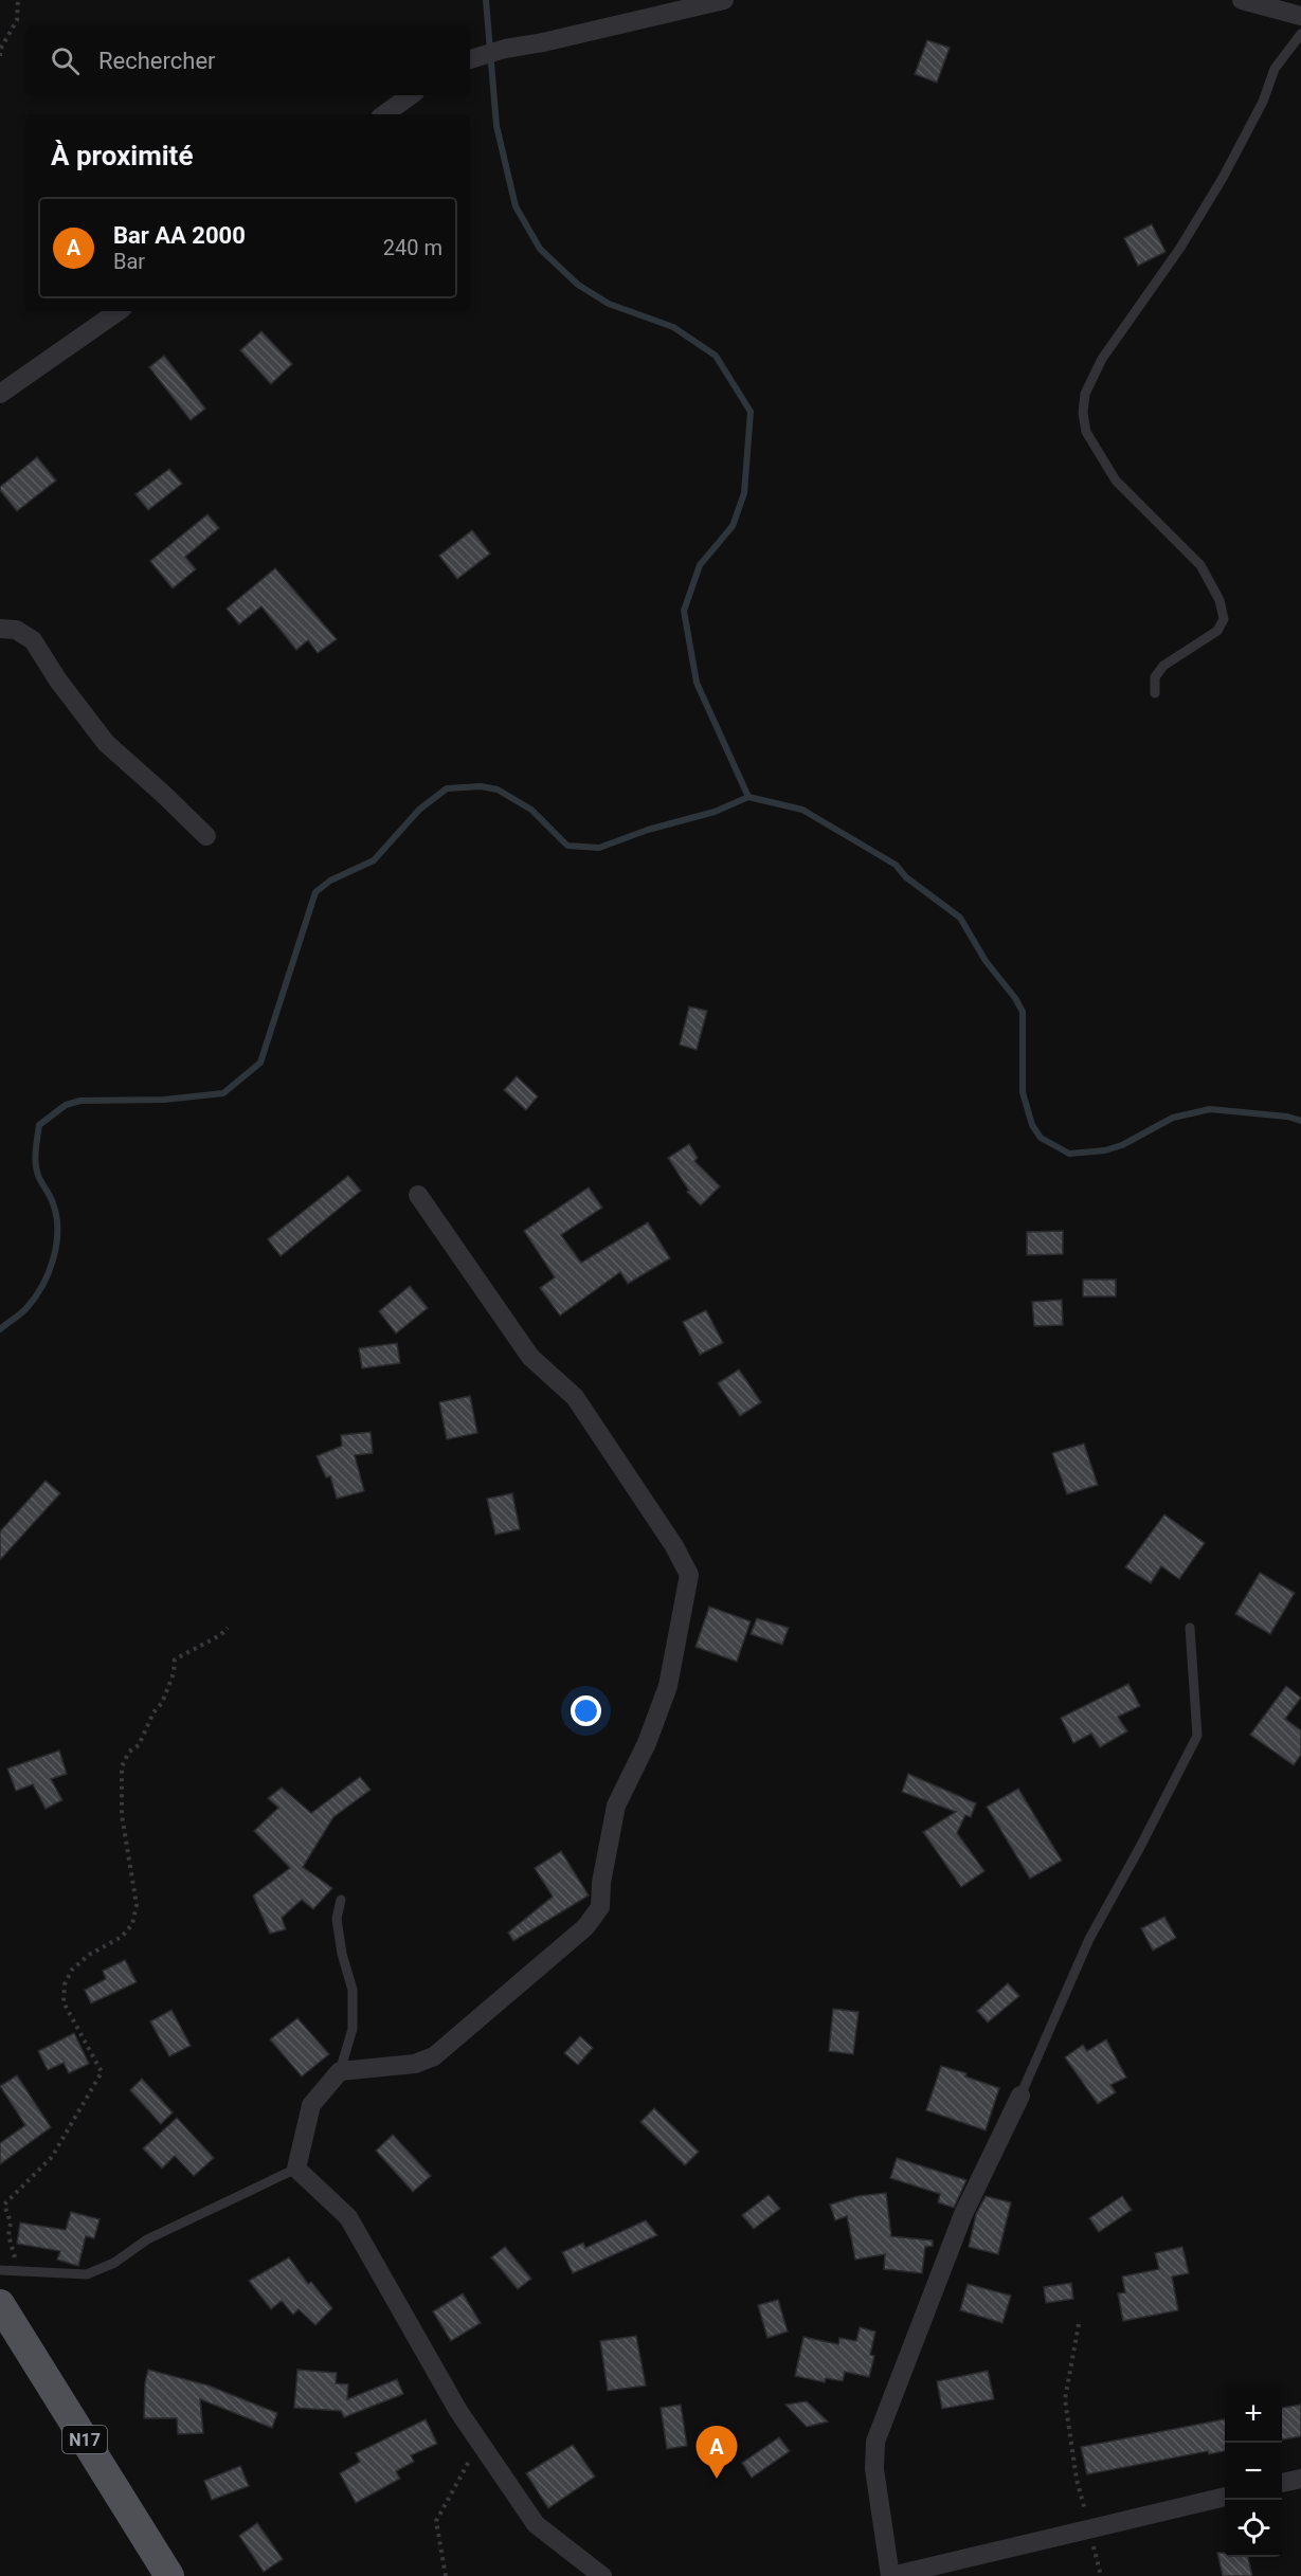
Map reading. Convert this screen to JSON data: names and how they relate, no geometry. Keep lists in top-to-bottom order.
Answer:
{
  "streets": {
    "main road": ["N17"]
  },
  "page": {
    "search": "Rechercher",
    "heading": "À proximité",
    "list": [
      {
        "mark": "A",
        "name": "Bar AA 2000",
        "note": "Bar",
        "value": "240 m"
      }
    ],
    "map_buttons": ["+", "−"],
    "pins": "A"
  }
}
